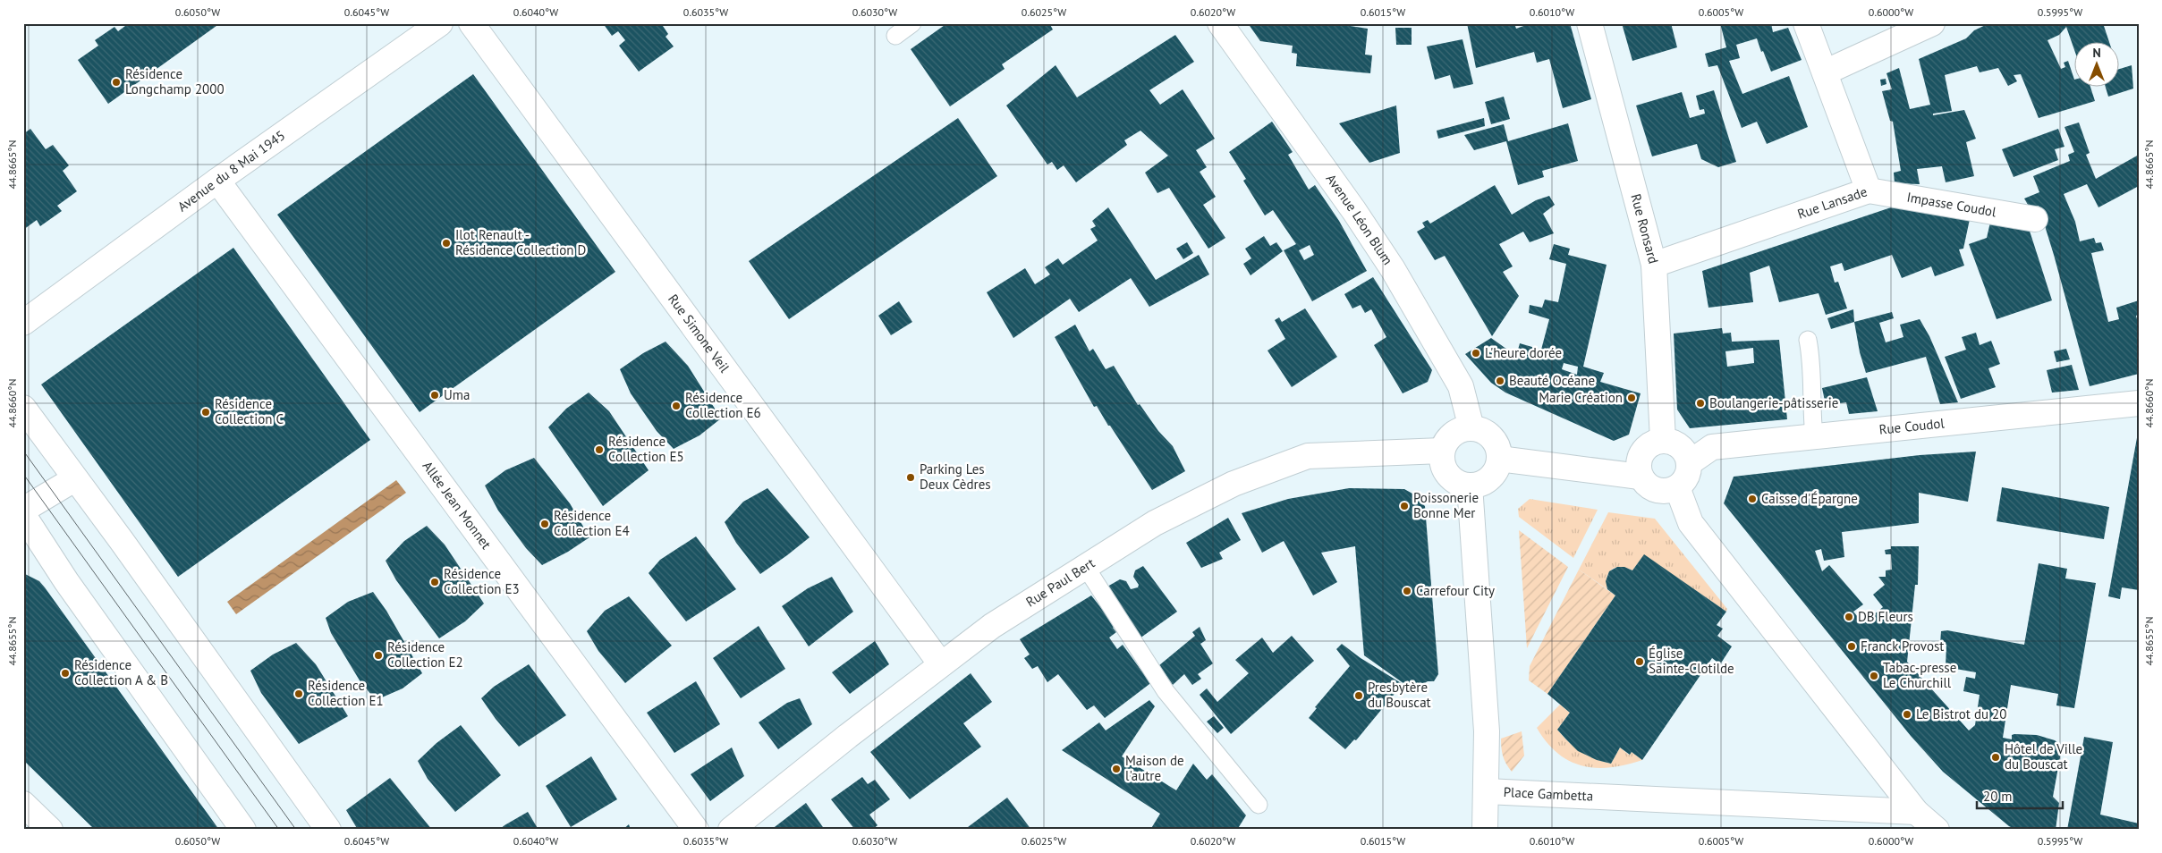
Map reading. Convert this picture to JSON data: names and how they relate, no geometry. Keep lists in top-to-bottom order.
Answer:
{
  "streets": {
    "street": [
      "Avenue du 8 Mai 1945",
      "Rue Lansade",
      "Impasse Coudol",
      "Avenue Léon Blum",
      "Rue Ronsard",
      "Rue Simone Veil",
      "Rue Coudol",
      "Allée Jean Monnet",
      "Rue Paul Bert",
      "Place Gambetta"
    ]
  },
  "crossings": [
    ["Avenue du 8 Mai 1945", "Allée Jean Monnet"],
    ["Rue Lansade", "Impasse Coudol"],
    ["Rue Lansade", "Rue Ronsard"],
    ["Avenue Léon Blum", "Rue Paul Bert"],
    ["Avenue Léon Blum", "Place Gambetta"],
    ["Rue Ronsard", "Rue Coudol"],
    ["Rue Simone Veil", "Rue Paul Bert"],
    ["Rue Paul Bert", "Place Gambetta"]
  ],
  "places": [
    "Résidence Longchamp 2000",
    "Ilot Renault - Résidence Collection D",
    "L'heure dorée",
    "Beauté Océane",
    "Uma",
    "Marie Création",
    "Boulangerie-pâtisserie",
    "Résidence Collection E6",
    "Résidence Collection C",
    "Résidence Collection E5",
    "Parking Les Deux Cèdres",
    "Caisse d'Épargne",
    "Poissonerie Bonne Mer",
    "Résidence Collection E4",
    "Résidence Collection E3",
    "Carrefour City",
    "DB Fleurs",
    "Franck Provost",
    "Résidence Collection E2",
    "Église Sainte-Clotilde",
    "Résidence Collection A & B",
    "Tabac-presse Le Churchill",
    "Résidence Collection E1",
    "Presbytère du Bouscat",
    "Le Bistrot du 20",
    "Hôtel de Ville du Bouscat",
    "Maison de l'autre"
  ],
  "scale_bar": "20 m",
  "north": "top",
  "coordinates": [
    "0.6050°W",
    "0.6045°W",
    "0.6040°W",
    "0.6035°W",
    "0.6030°W",
    "0.6025°W",
    "0.6020°W",
    "0.6015°W",
    "0.6010°W",
    "0.6005°W",
    "0.6000°W",
    "0.5995°W",
    "44.8665°N",
    "44.8660°N",
    "44.8655°N"
  ]
}
